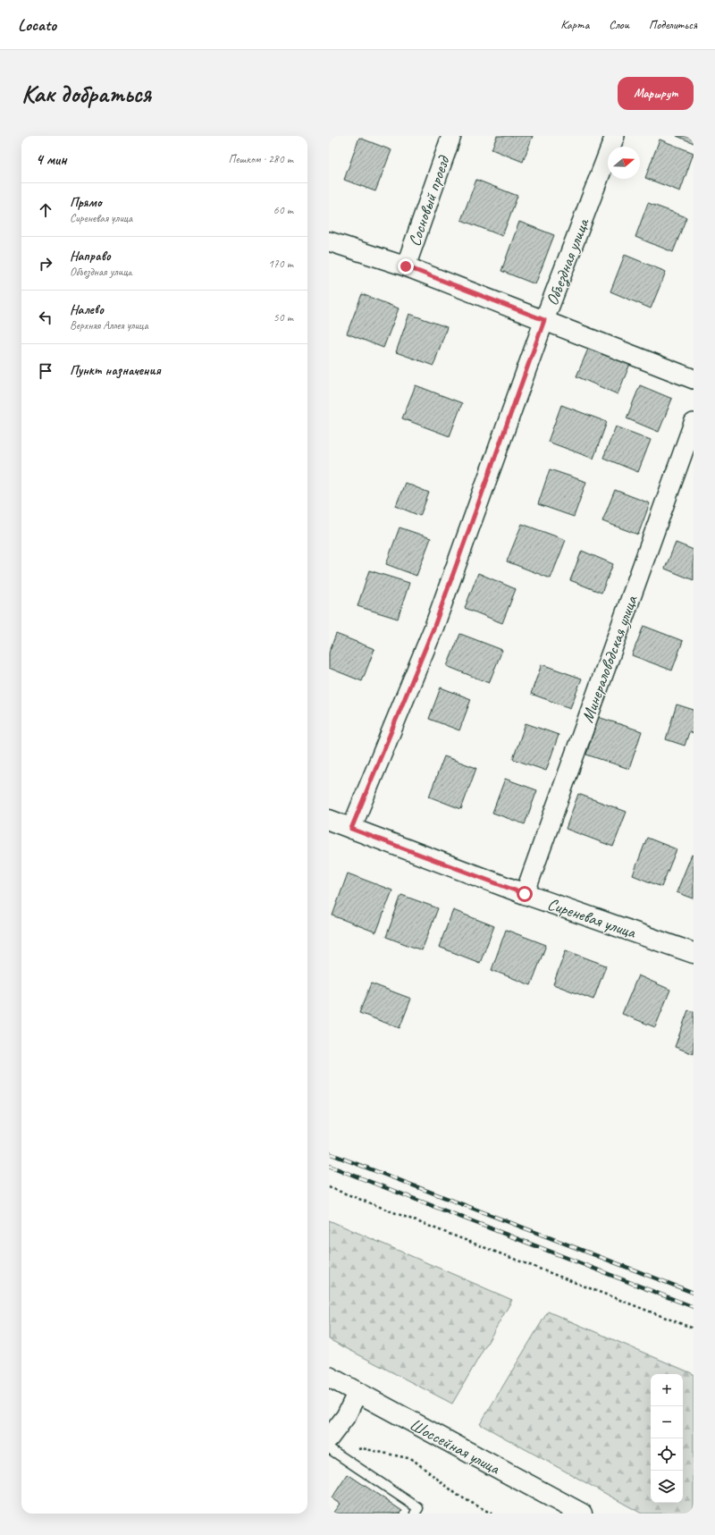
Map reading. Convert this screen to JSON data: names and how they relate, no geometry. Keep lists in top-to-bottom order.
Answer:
{
  "streets": {
    "street": [
      "Сосновый проезд",
      "Объездная улица",
      "Минераловодская улица",
      "Сиреневая улица",
      "Шоссейная улица"
    ]
  },
  "crossings": [
    ["Объездная улица", "Сиреневая улица"],
    ["Минераловодская улица", "Сиреневая улица"]
  ],
  "north": "right",
  "page": {
    "header": "Locato",
    "nav": ["Карта", "Слои", "Поделиться"],
    "buttons": "Маршрут",
    "title": "Как добраться",
    "heading": ["4 мин", "Пешком · 280 m"],
    "list": [
      ["Прямо", "Сиреневая улица", "60 m"],
      ["Направо", "Объездная улица", "170 m"],
      ["Налево", "Верхняя Аллея улица", "50 m"],
      "Пункт назначения"
    ],
    "map_buttons": ["+", "−"]
  }
}
